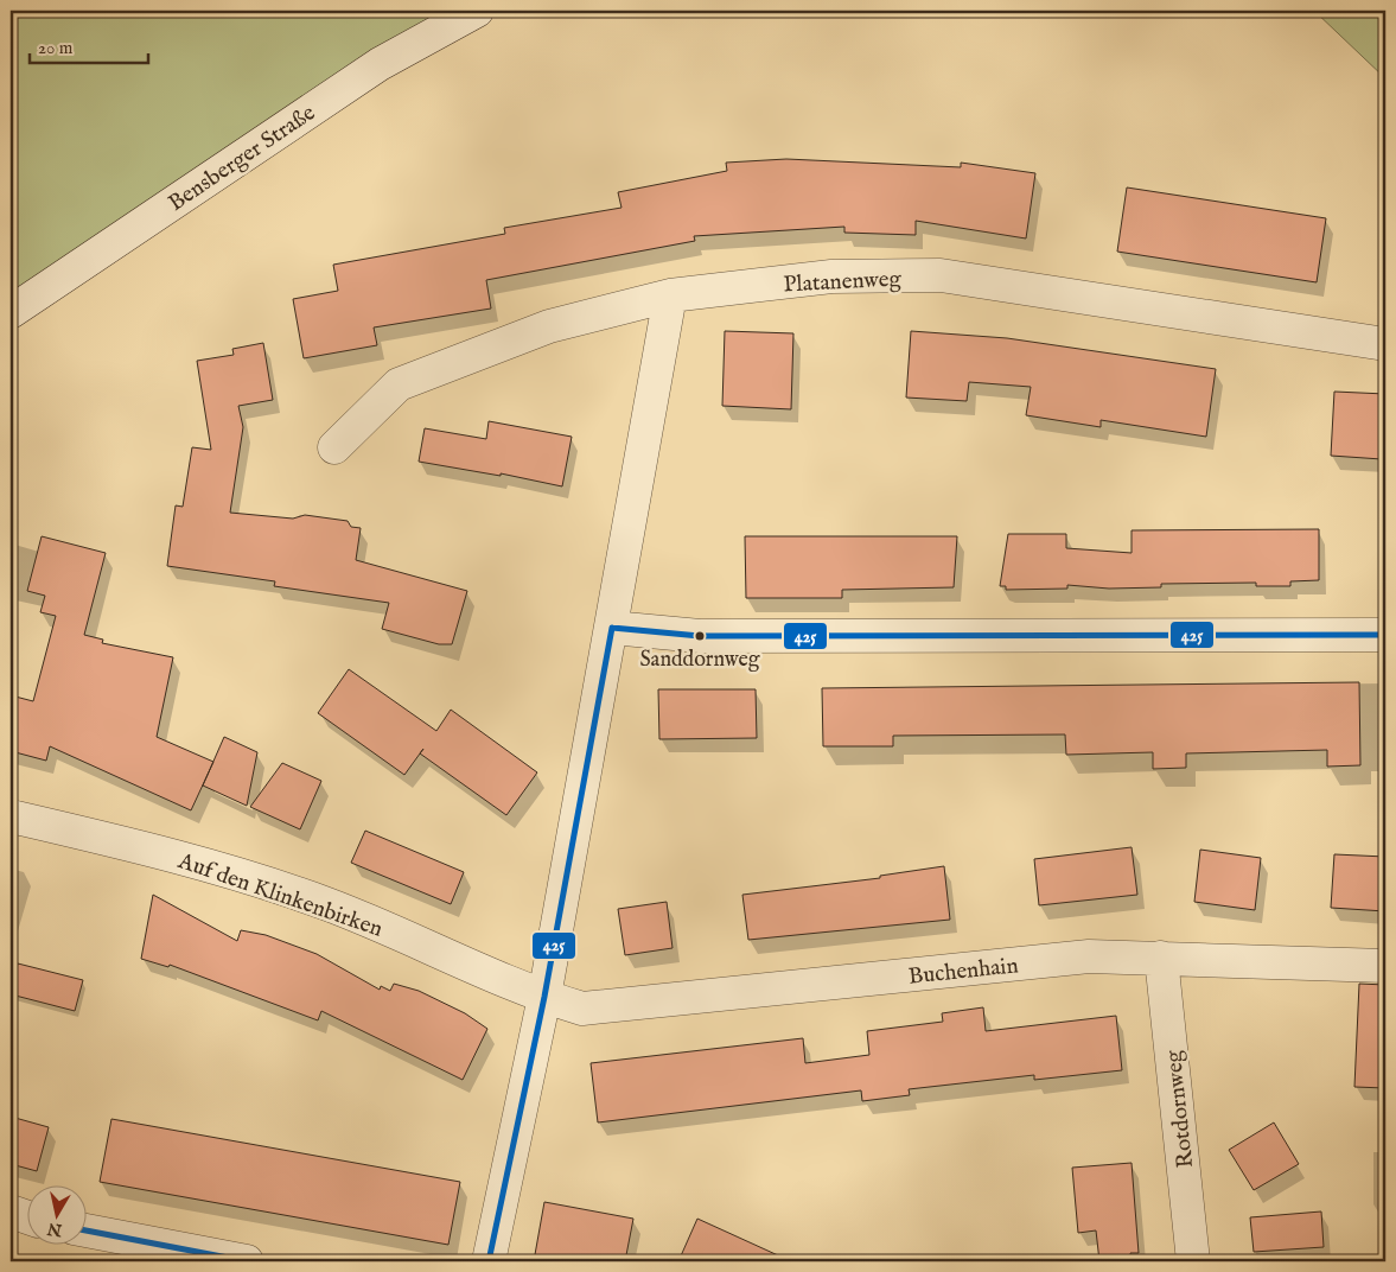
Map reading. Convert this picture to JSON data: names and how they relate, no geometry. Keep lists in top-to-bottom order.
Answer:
{
  "streets": {
    "street": [
      "Bensberger Straße",
      "Platanenweg",
      "Auf den Klinkenbirken",
      "Buchenhain",
      "Rotdornweg"
    ]
  },
  "crossings": [
    ["Auf den Klinkenbirken", "Buchenhain"],
    ["Buchenhain", "Rotdornweg"]
  ],
  "places": ["Sanddornweg"],
  "lines": ["transit line 425"],
  "scale_bar": "20 m",
  "north": "bottom"
}
